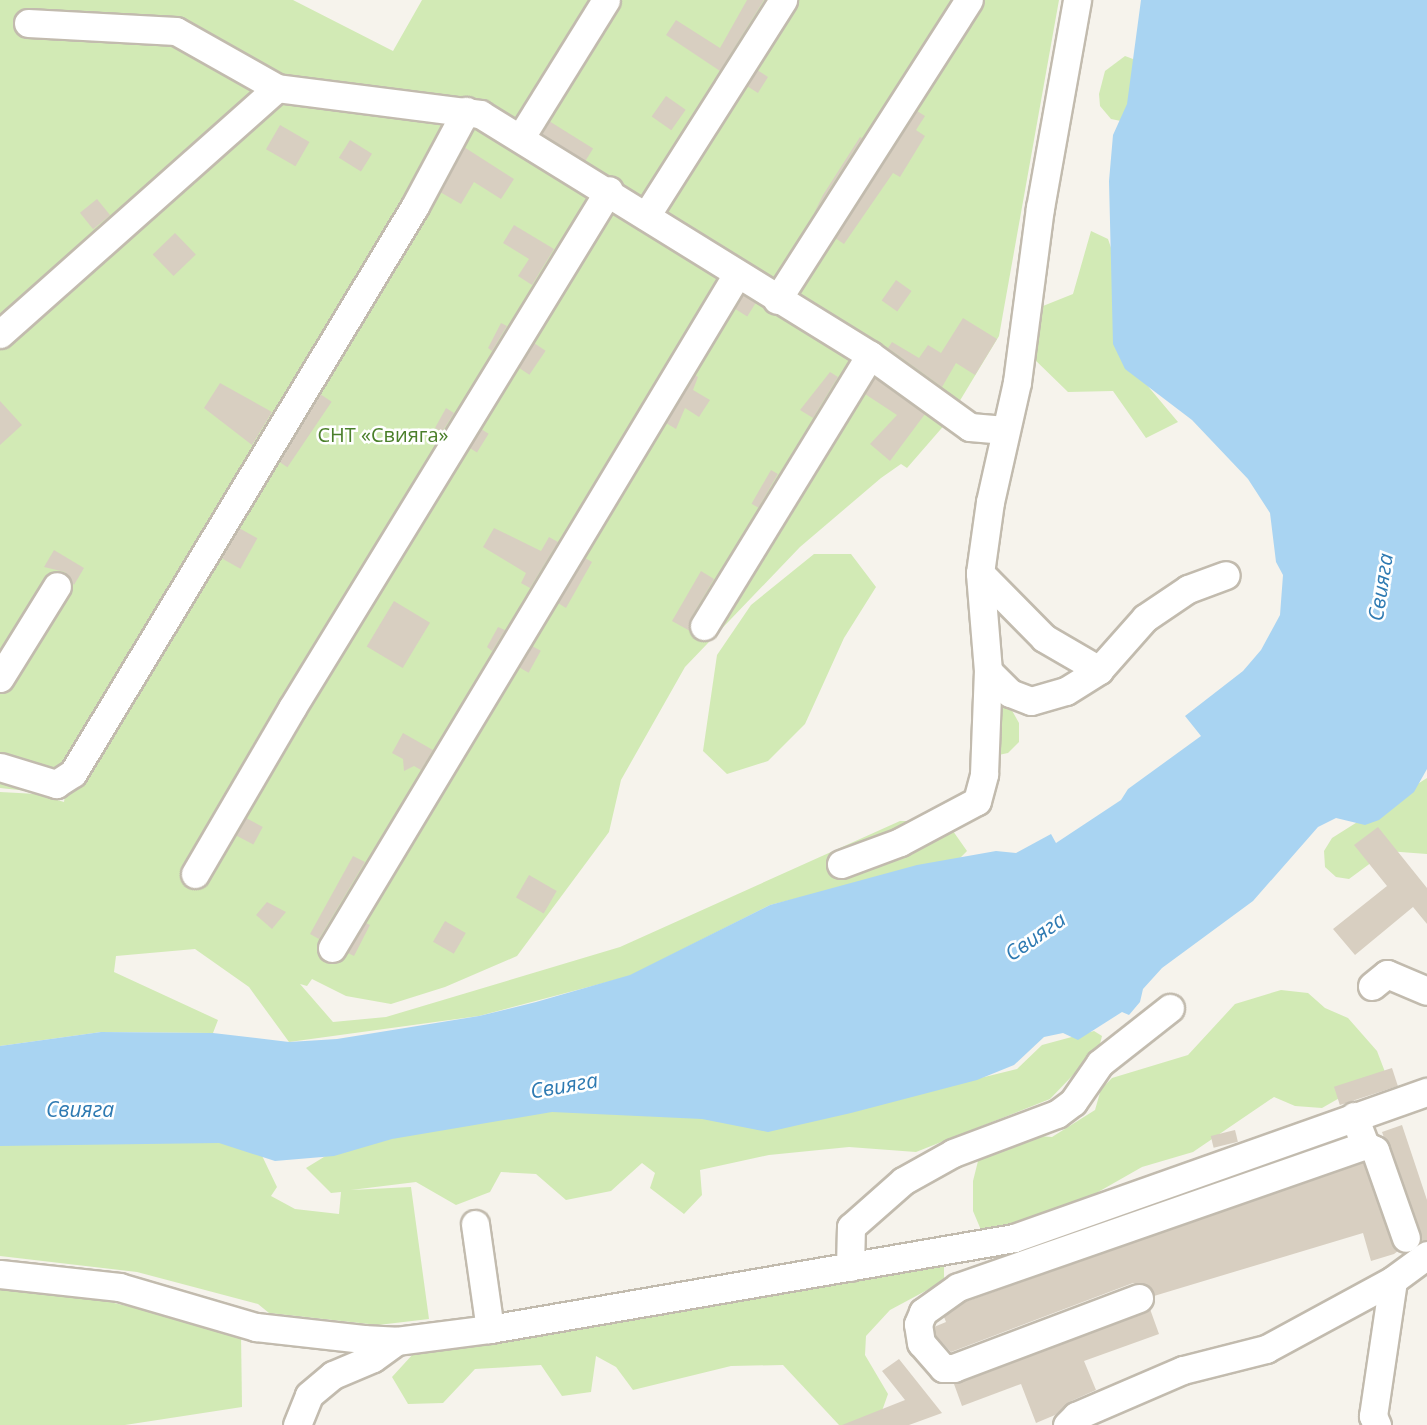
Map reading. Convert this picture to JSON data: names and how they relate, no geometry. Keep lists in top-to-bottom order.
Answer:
{
  "water": ["Свияга"],
  "parks": ["СНТ «Свияга»"]
}
